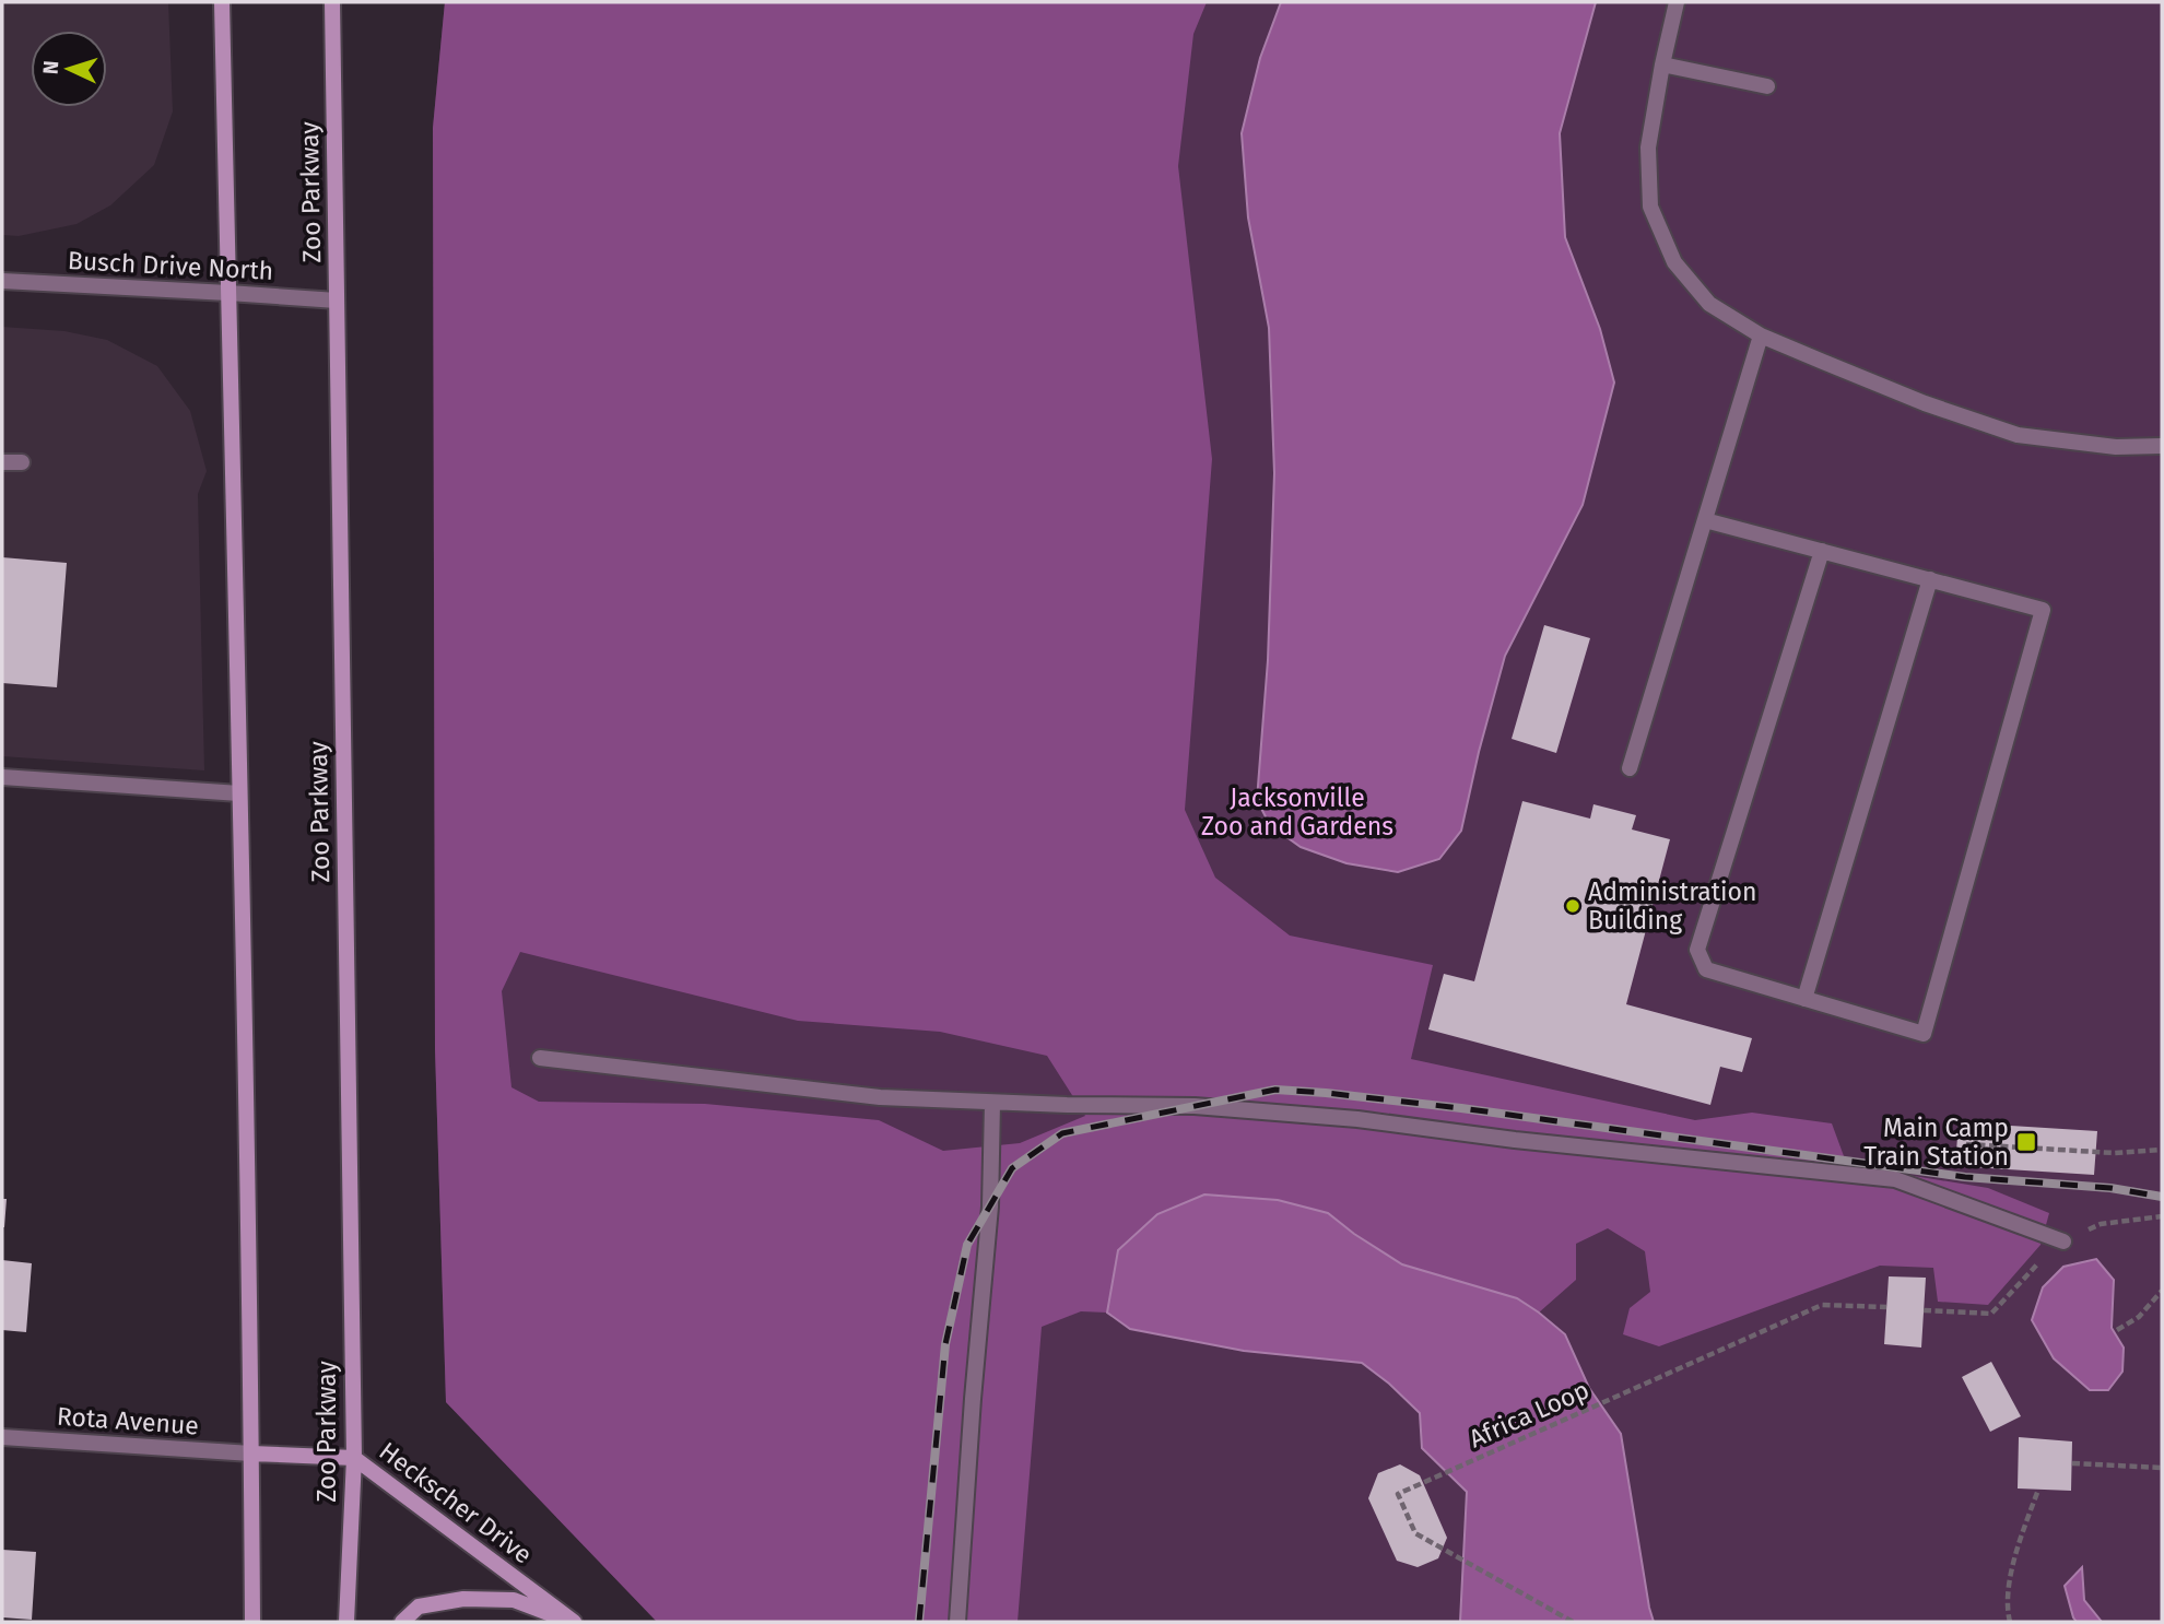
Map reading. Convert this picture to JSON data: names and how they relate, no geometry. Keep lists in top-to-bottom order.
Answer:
{
  "streets": {
    "main road": ["Zoo Parkway", "Heckscher Drive"],
    "street": ["Busch Drive North", "Rota Avenue"],
    "path": ["Africa Loop"]
  },
  "crossings": [
    ["Zoo Parkway", "Busch Drive North"],
    ["Zoo Parkway", "Heckscher Drive"],
    ["Rota Avenue", "Heckscher Drive"]
  ],
  "parks": ["Jacksonville Zoo and Gardens"],
  "places": {
    "other": ["Administration Building"],
    "transit": ["Main Camp Train Station"]
  },
  "north": "left"
}
